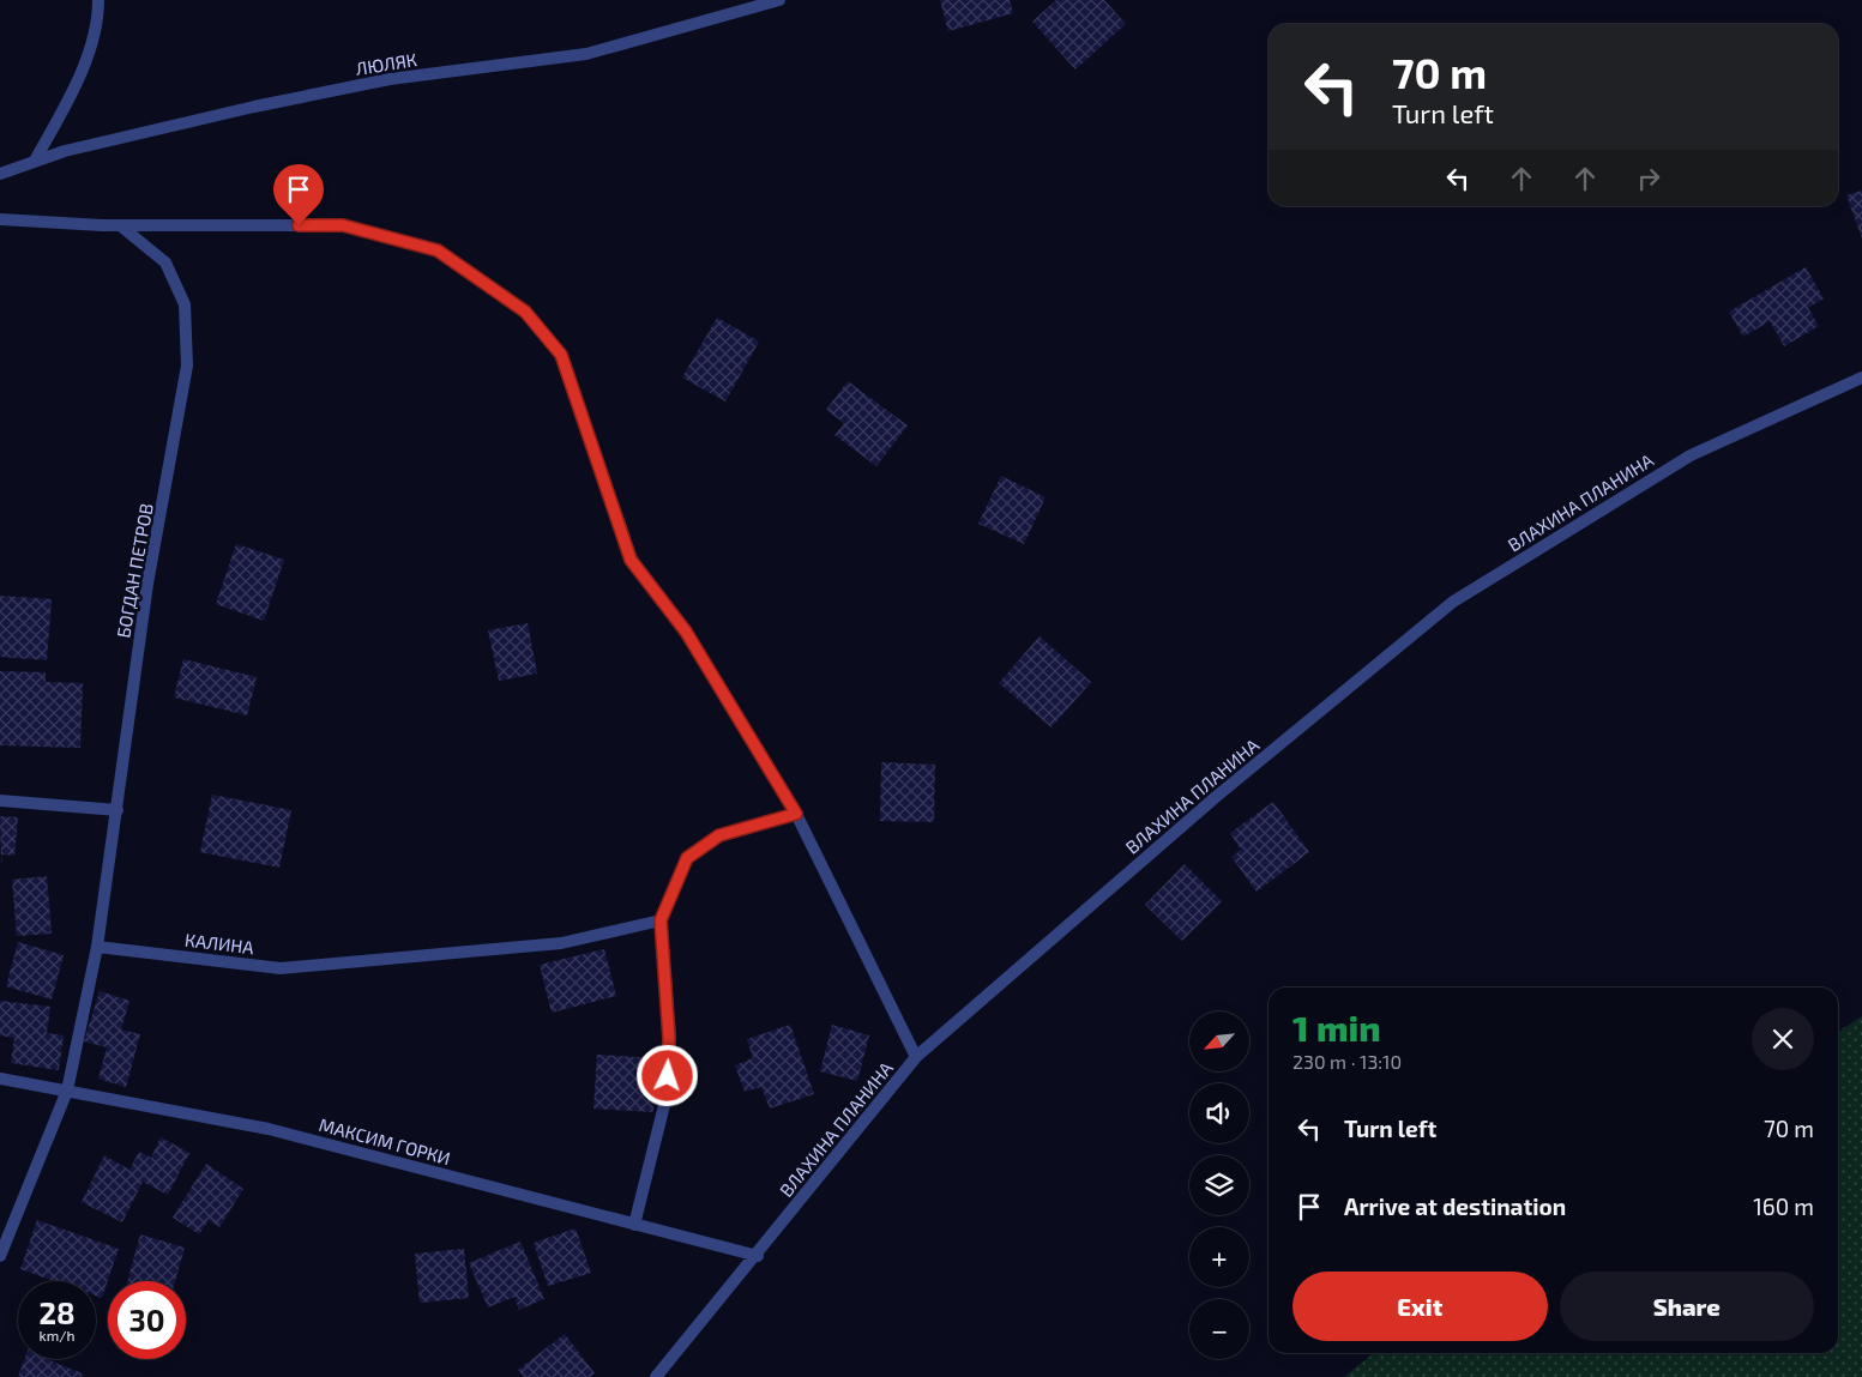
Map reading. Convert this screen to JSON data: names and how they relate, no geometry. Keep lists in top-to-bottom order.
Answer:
{
  "streets": {
    "street": [
      "ЛЮЛЯК",
      "ВЛАХИНА ПЛАНИНА",
      "БОГДАН ПЕТРОВ",
      "КАЛИНА",
      "МАКСИМ ГОРКИ"
    ]
  },
  "crossings": [
    ["ВЛАХИНА ПЛАНИНА", "МАКСИМ ГОРКИ"],
    ["БОГДАН ПЕТРОВ", "КАЛИНА"]
  ],
  "north": "bottom left",
  "page": {
    "turn": ["70 m", "Turn left"],
    "heading": ["1 min", "230 m · 13:10"],
    "map_buttons": ["+", "−"],
    "list": [
      {
        "name": "Turn left",
        "value": "70 m"
      },
      {
        "name": "Arrive at destination",
        "value": "160 m"
      }
    ],
    "buttons": ["Exit", "Share"],
    "speed": "28 km/h",
    "limit": "30"
  }
}
